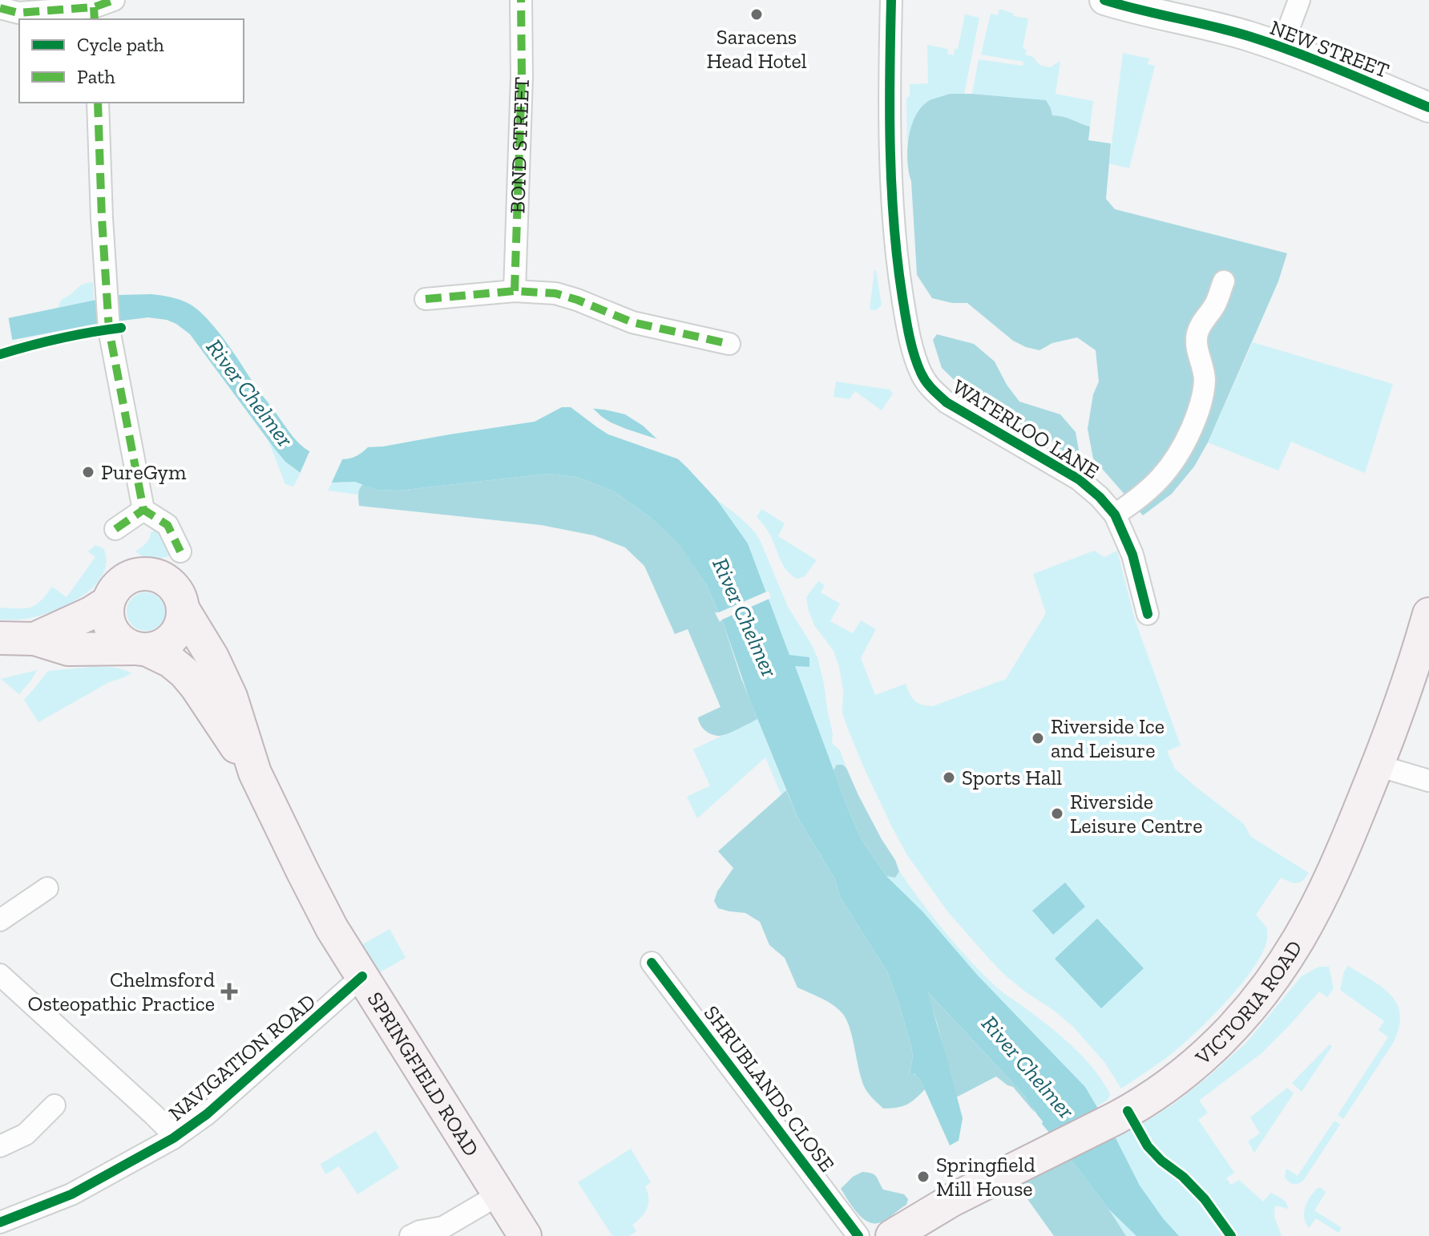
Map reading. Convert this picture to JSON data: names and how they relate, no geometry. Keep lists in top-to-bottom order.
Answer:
{
  "streets": {
    "main road": ["VICTORIA ROAD", "SPRINGFIELD ROAD"],
    "street": [
      "NEW STREET",
      "BOND STREET",
      "WATERLOO LANE",
      "NAVIGATION ROAD",
      "SHRUBLANDS CLOSE"
    ]
  },
  "crossings": [
    ["NAVIGATION ROAD", "SPRINGFIELD ROAD"]
  ],
  "water": ["River Chelmer"],
  "places": {
    "other": [
      "Saracens Head Hotel",
      "PureGym",
      "Riverside Ice and Leisure",
      "Sports Hall",
      "Riverside Leisure Centre",
      "Springfield Mill House"
    ],
    "health": ["Chelmsford Osteopathic Practice"]
  },
  "legend": ["Cycle path", "Path"]
}
